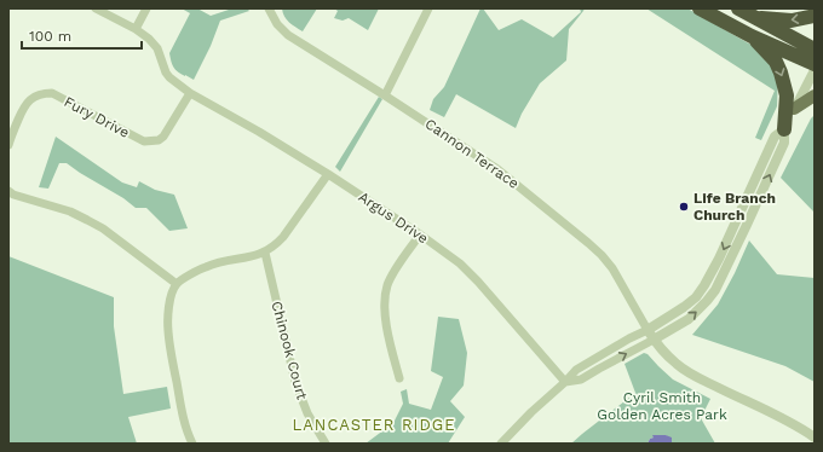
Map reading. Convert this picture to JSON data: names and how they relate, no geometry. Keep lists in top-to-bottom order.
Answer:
{
  "streets": {
    "street": [
      "Fury Drive",
      "Cannon Terrace",
      "Argus Drive",
      "Chinook Court"
    ]
  },
  "crossings": [
    ["Fury Drive", "Argus Drive"]
  ],
  "districts": ["LANCASTER RIDGE"],
  "parks": ["Cyril Smith Golden Acres Park"],
  "places": ["Life Branch Church"],
  "scale_bar": "100 m"
}
